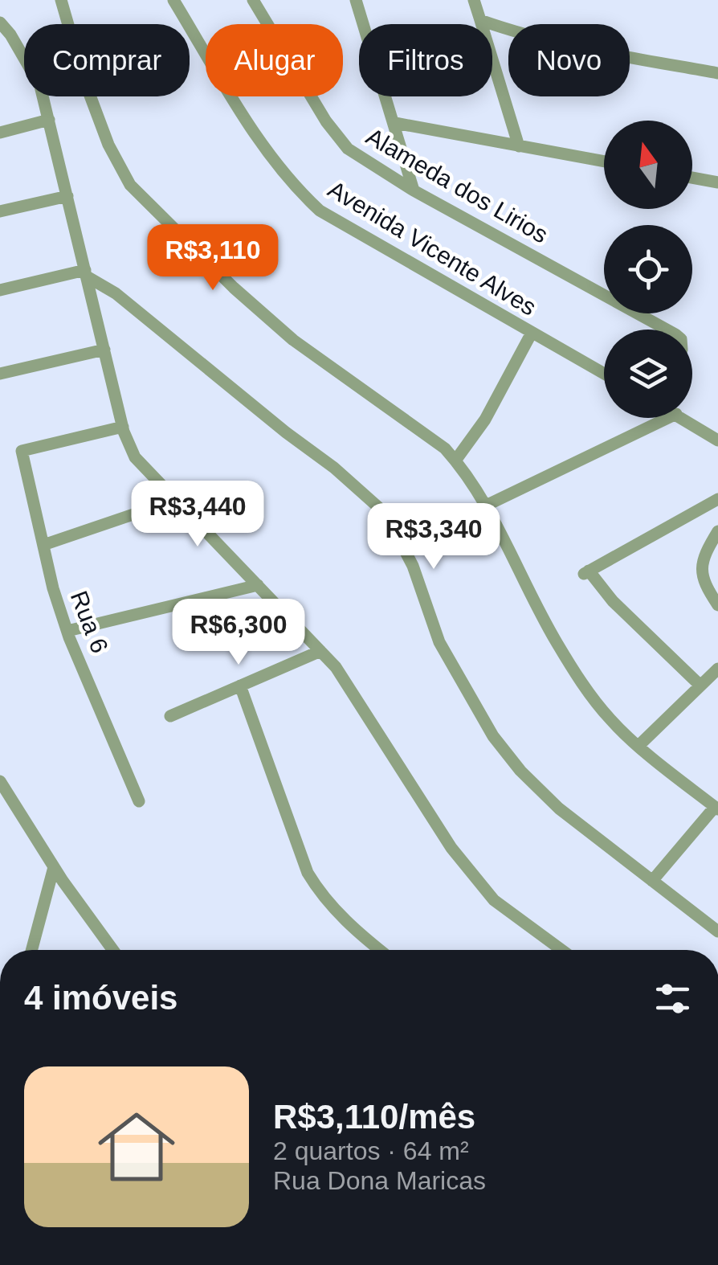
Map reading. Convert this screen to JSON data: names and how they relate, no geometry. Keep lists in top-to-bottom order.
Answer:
{
  "streets": {
    "street": ["Alameda dos Lirios", "Avenida Vicente Alves", "Rua 6"]
  },
  "north": "top",
  "page": {
    "chip": [
      "Comprar",
      "Alugar",
      "Filtros",
      "Novo"
    ],
    "price": [
      "R$3,110",
      "R$3,440",
      "R$3,340",
      "R$6,300"
    ],
    "heading": "4 imóveis",
    "list": [
      {
        "name": "R$3,110/mês",
        "note": "2 quartos · 64 m² · Rua Dona Maricas"
      }
    ]
  }
}
